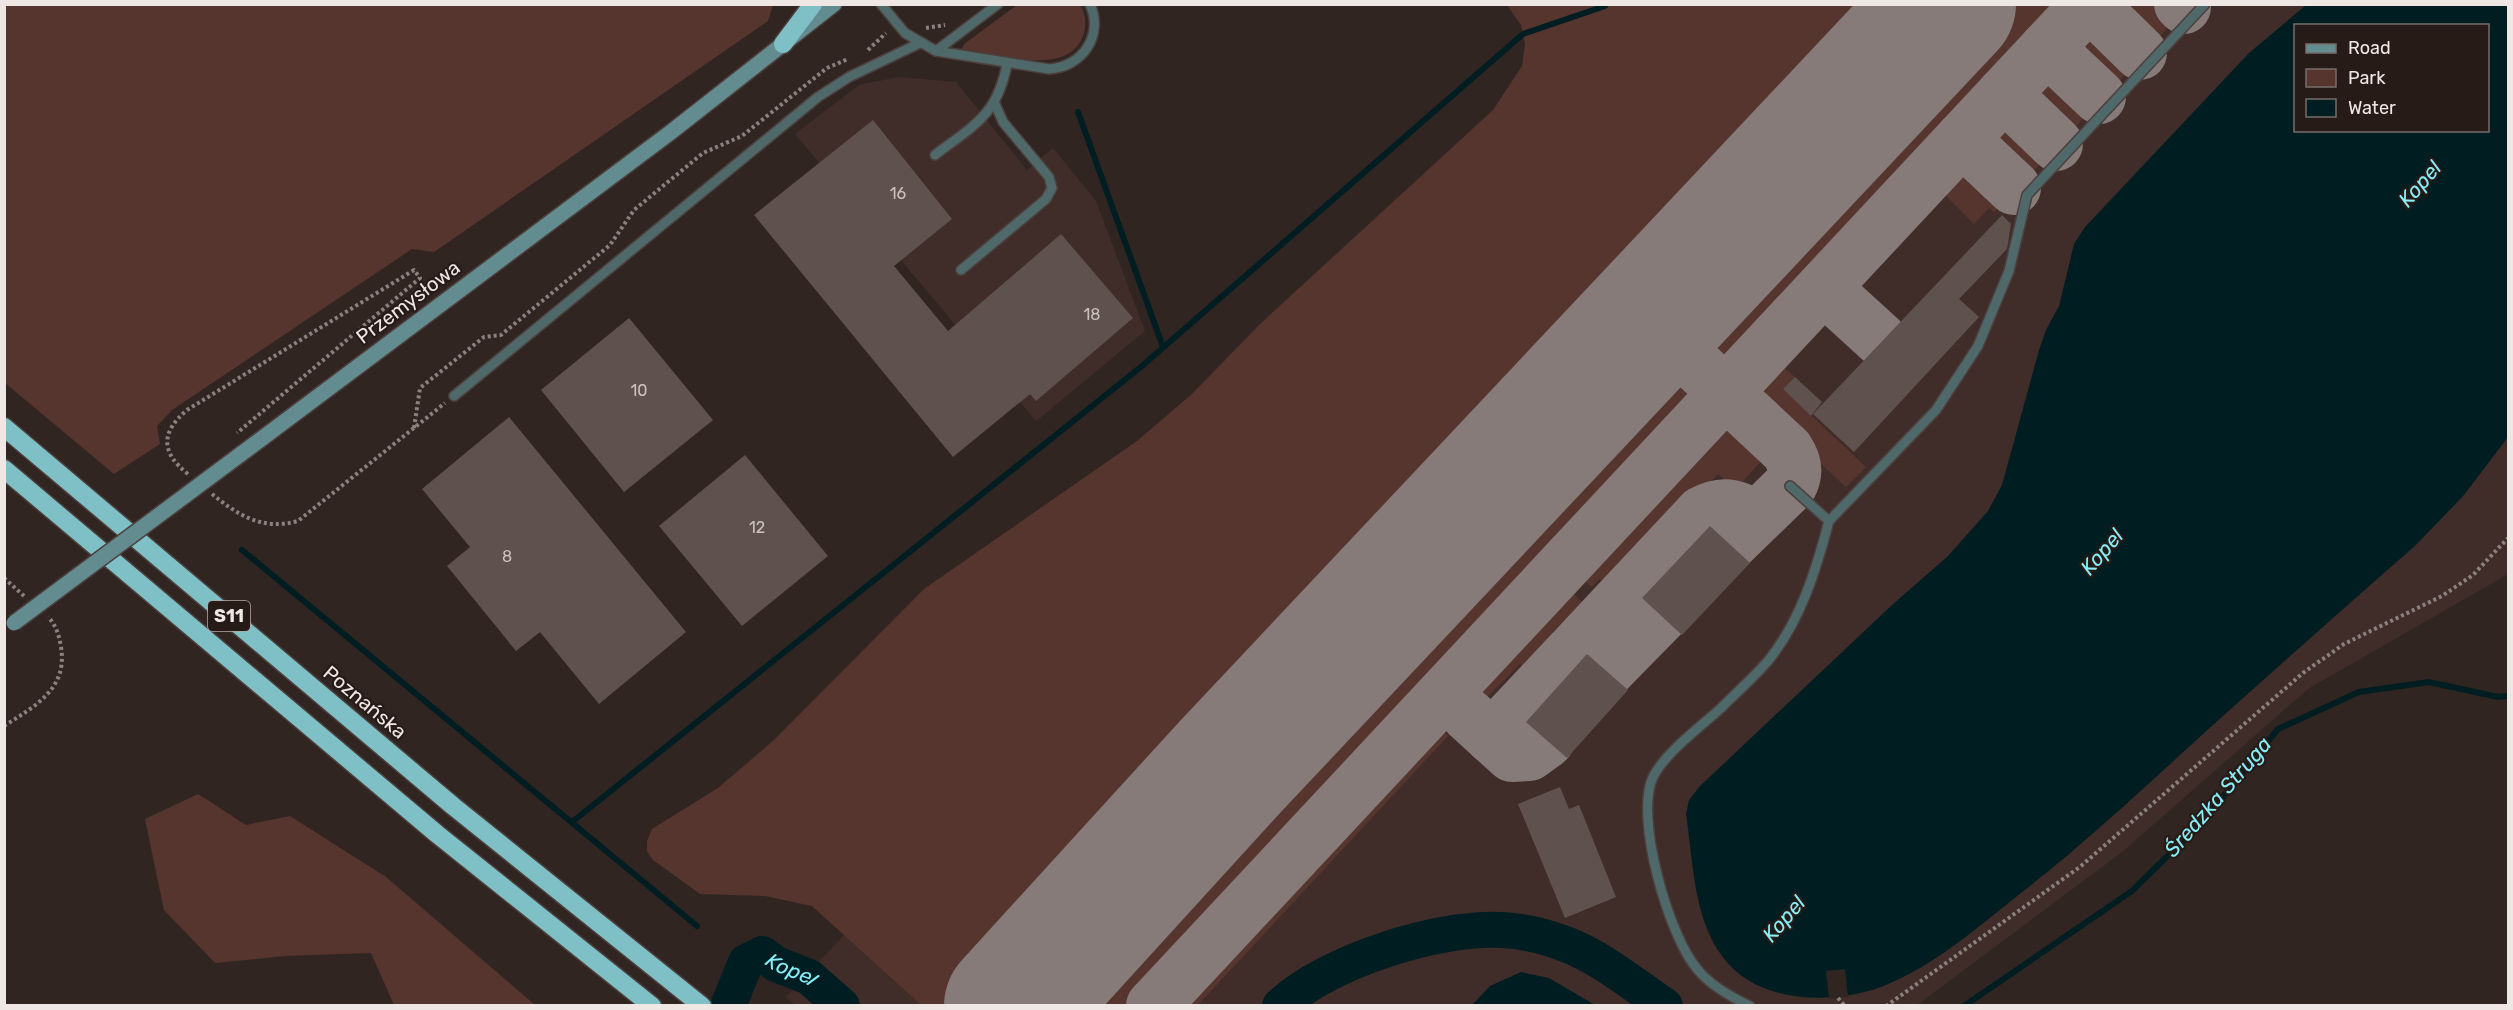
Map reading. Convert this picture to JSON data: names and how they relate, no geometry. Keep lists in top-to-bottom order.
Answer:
{
  "streets": {
    "highway": ["S11", "Poznańska"],
    "street": ["Przemysłowa"]
  },
  "water": ["Kopel", "Średzka Struga"],
  "house_numbers": [
    "16",
    "18",
    "10",
    "12",
    "8"
  ],
  "legend": ["Road", "Park", "Water"]
}
